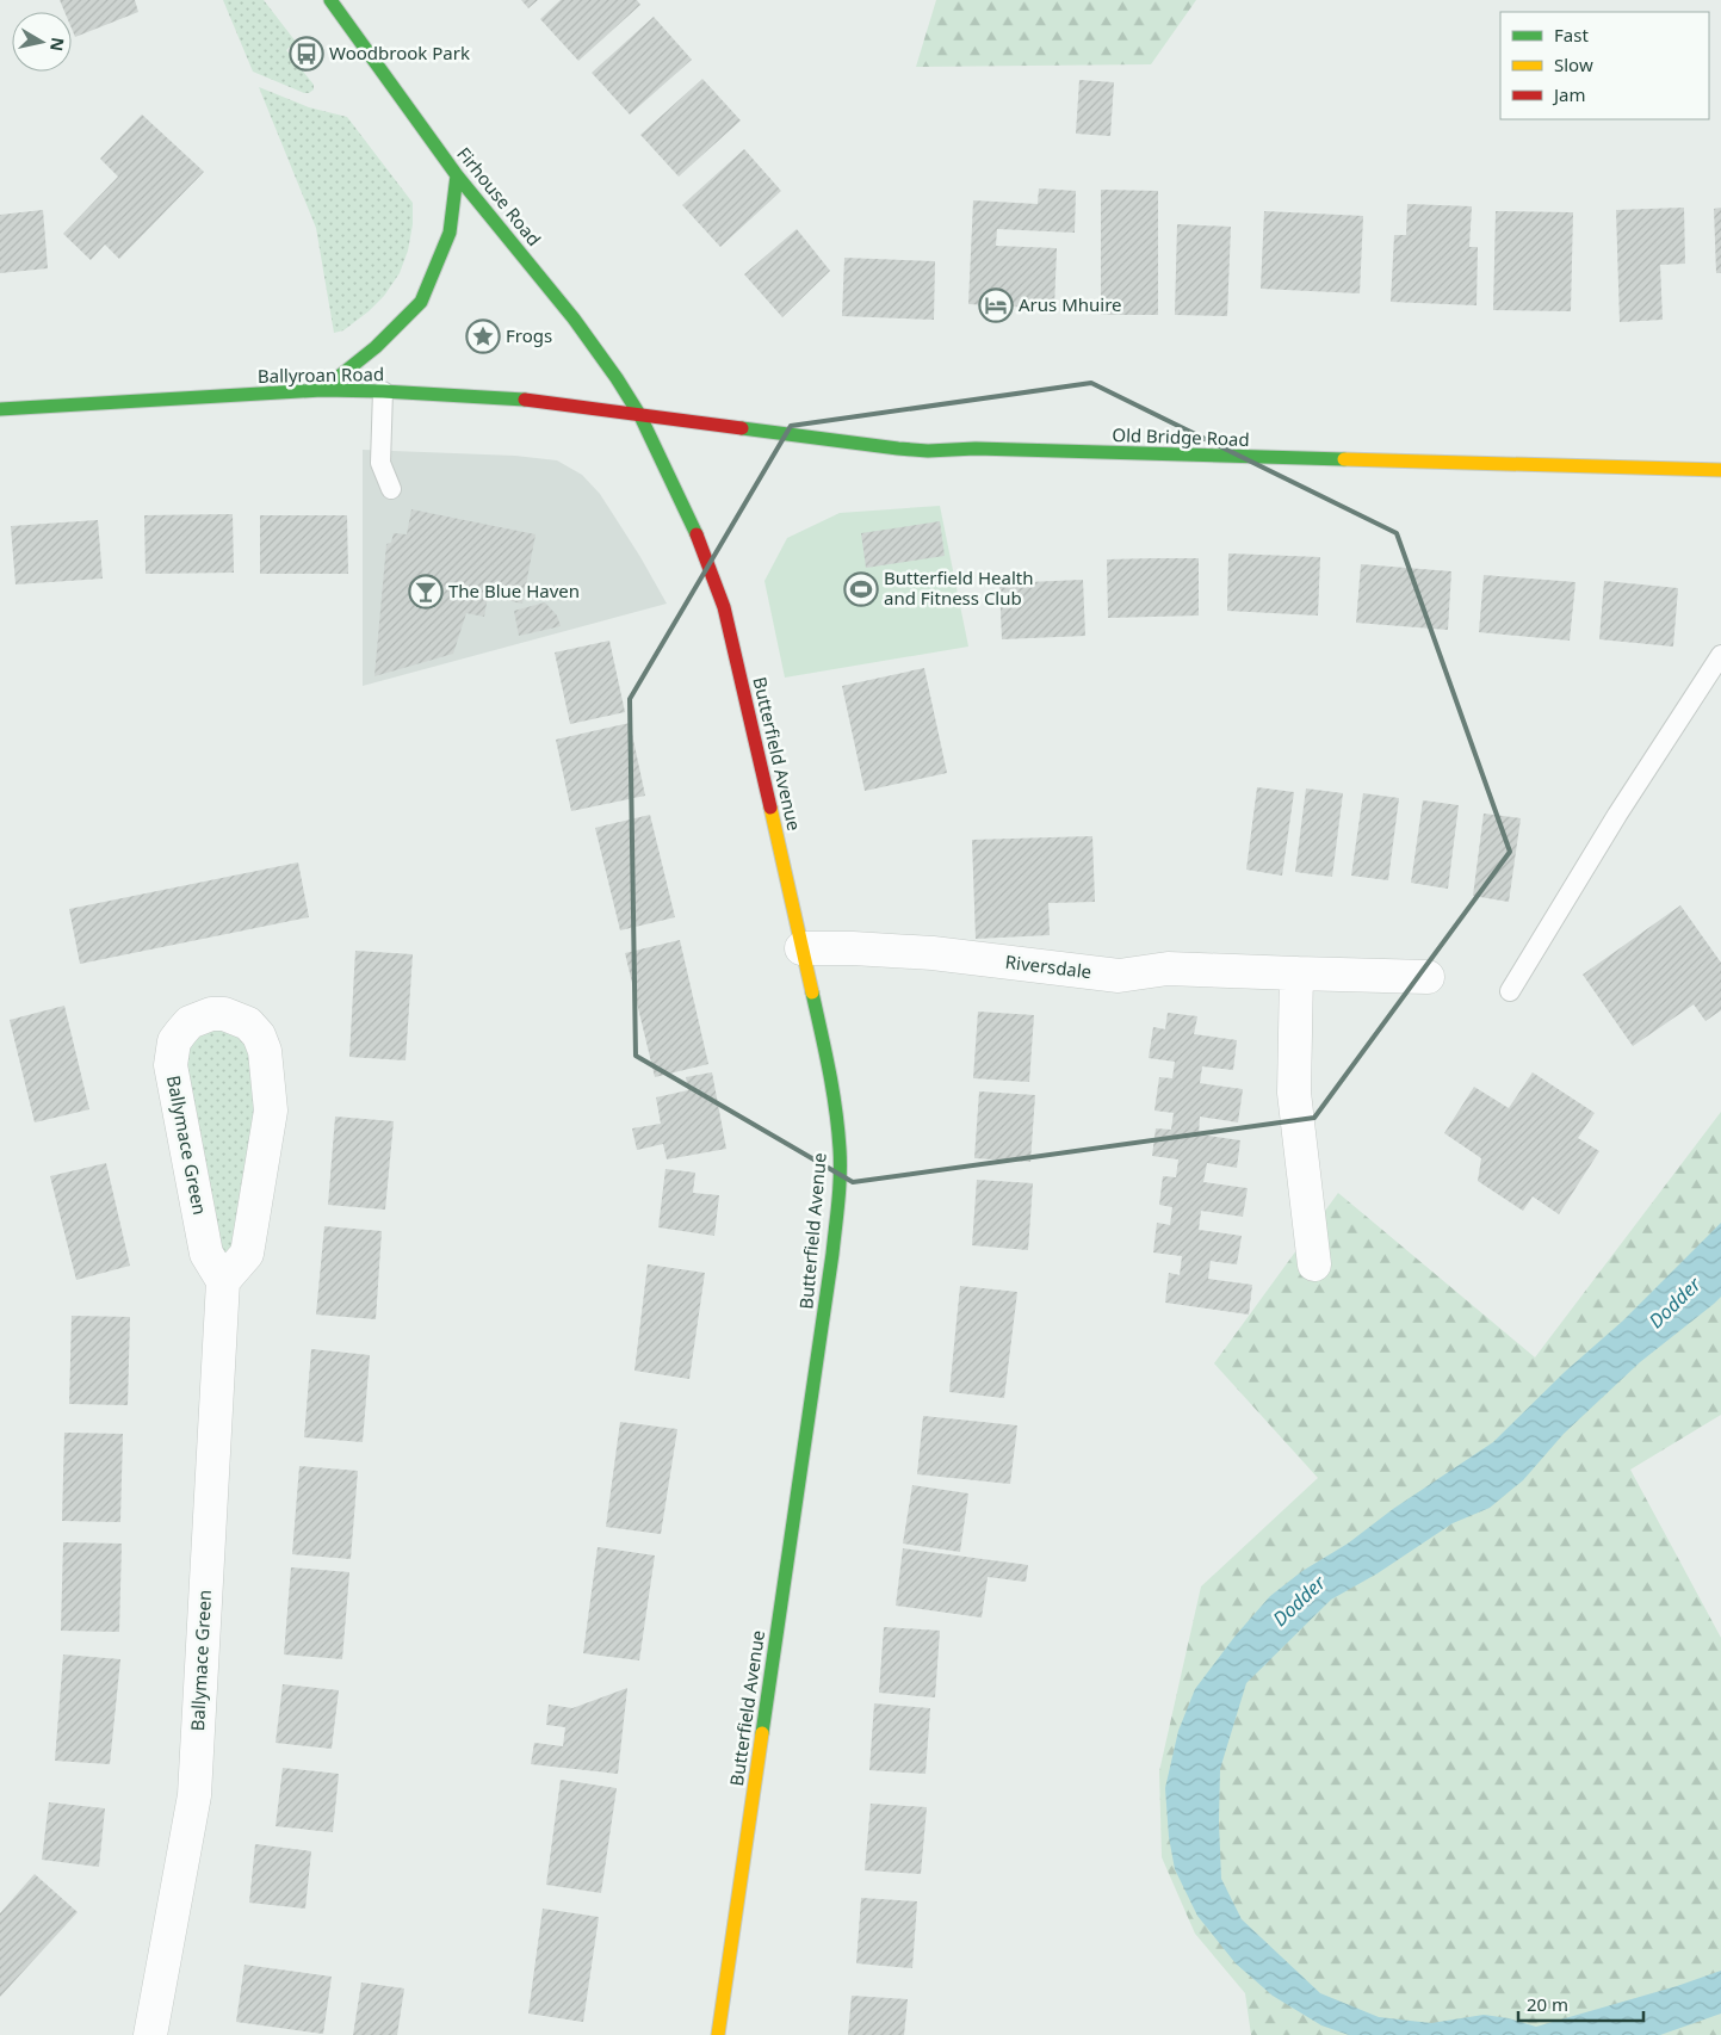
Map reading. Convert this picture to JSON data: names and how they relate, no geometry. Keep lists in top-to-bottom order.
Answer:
{
  "streets": {
    "main road": [
      "Firhouse Road",
      "Ballyroan Road",
      "Old Bridge Road",
      "Butterfield Avenue"
    ],
    "street": ["Riversdale", "Ballymace Green"]
  },
  "crossings": [
    ["Firhouse Road", "Ballyroan Road"],
    ["Firhouse Road", "Old Bridge Road"],
    ["Firhouse Road", "Butterfield Avenue"],
    ["Ballyroan Road", "Old Bridge Road"],
    ["Ballyroan Road", "Butterfield Avenue"],
    ["Old Bridge Road", "Butterfield Avenue"],
    ["Butterfield Avenue", "Riversdale"]
  ],
  "water": ["Dodder"],
  "places": {
    "bus stop": ["Woodbrook Park"],
    "hotel": ["Arus Mhuire"],
    "place": ["Frogs"],
    "sports": ["Butterfield Health and Fitness Club"],
    "bar": ["The Blue Haven"]
  },
  "legend": ["Fast", "Slow", "Jam"],
  "scale_bar": "20 m",
  "north": "right"
}
